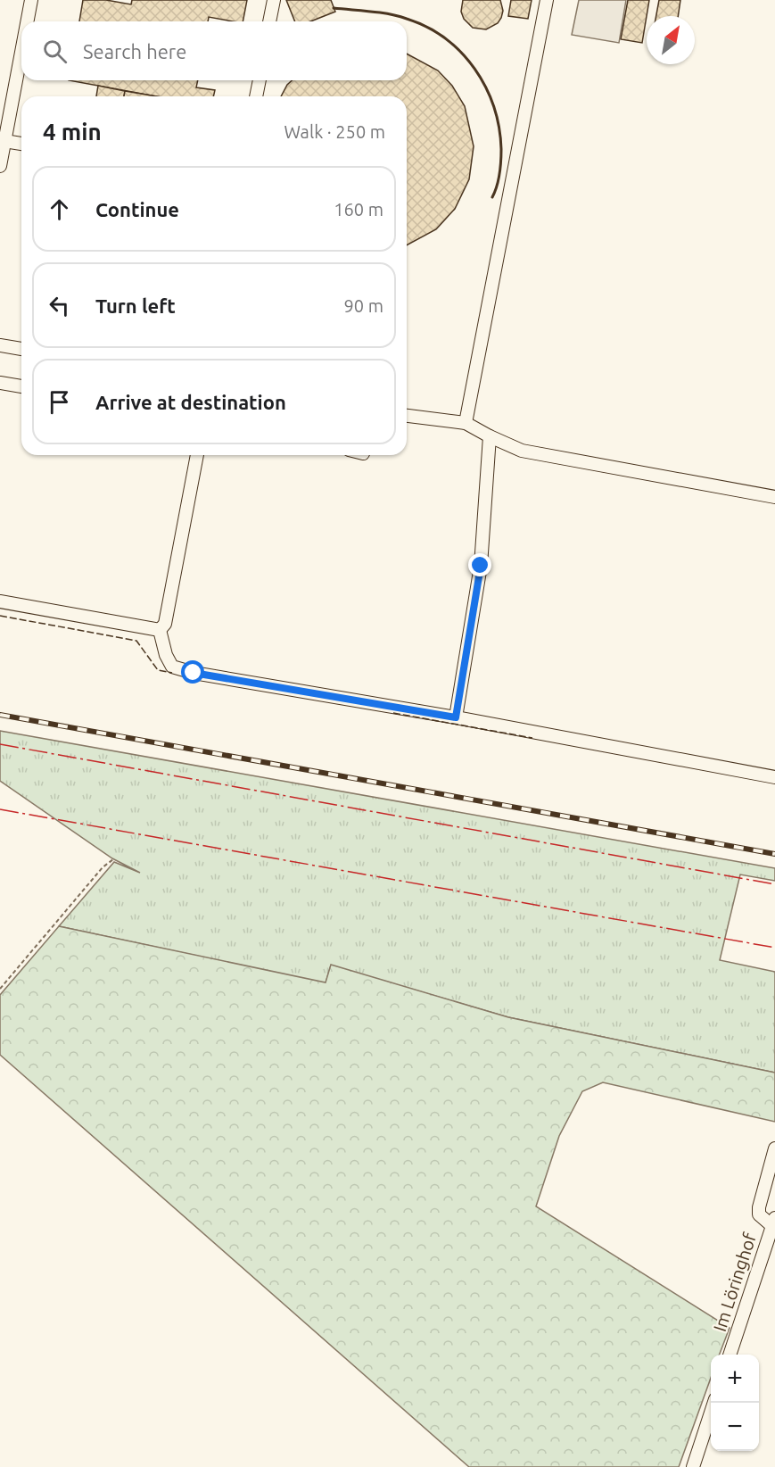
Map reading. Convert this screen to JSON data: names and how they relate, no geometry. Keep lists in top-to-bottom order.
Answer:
{
  "streets": {
    "street": ["Im Löringhof"]
  },
  "north": "top right",
  "page": {
    "search": "Search here",
    "heading": ["4 min", "Walk · 250 m"],
    "list": [
      ["Continue", "160 m"],
      ["Turn left", "90 m"],
      "Arrive at destination"
    ],
    "map_buttons": ["+", "−"]
  }
}
